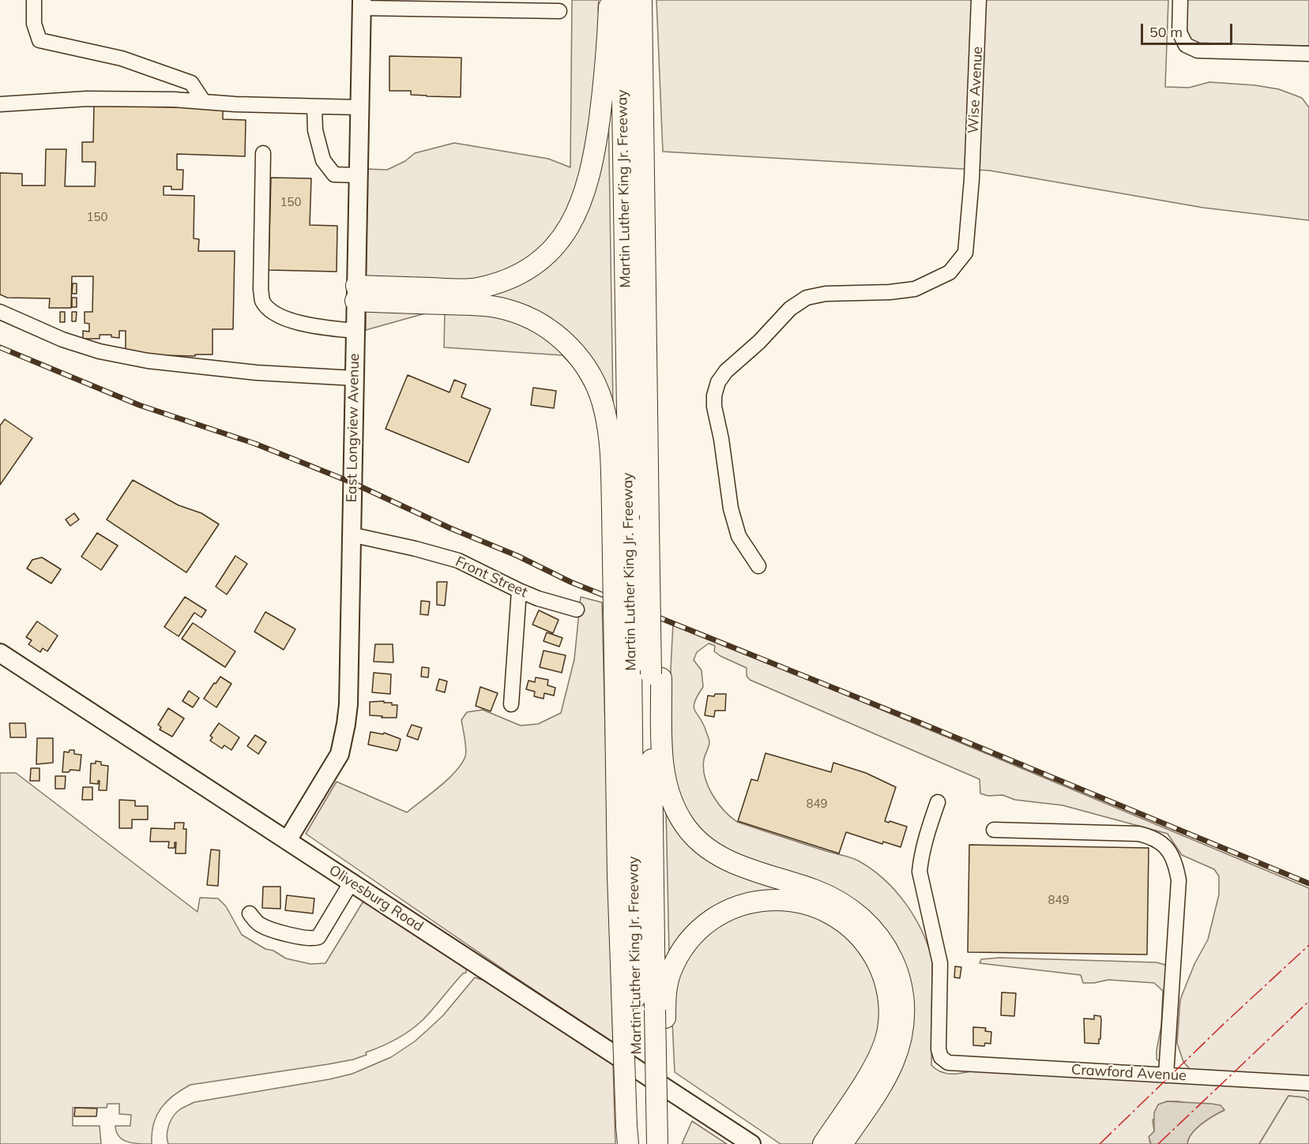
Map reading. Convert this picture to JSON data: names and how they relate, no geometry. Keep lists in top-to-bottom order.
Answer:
{
  "streets": {
    "highway": ["Martin Luther King Jr. Freeway"],
    "main road": ["East Longview Avenue", "Olivesburg Road"],
    "street": ["Wise Avenue", "Front Street", "Crawford Avenue"]
  },
  "crossings": [
    ["East Longview Avenue", "Front Street"],
    ["East Longview Avenue", "Olivesburg Road"]
  ],
  "house_numbers": [
    "150",
    "150",
    "849",
    "849"
  ],
  "scale_bar": "50 m"
}
